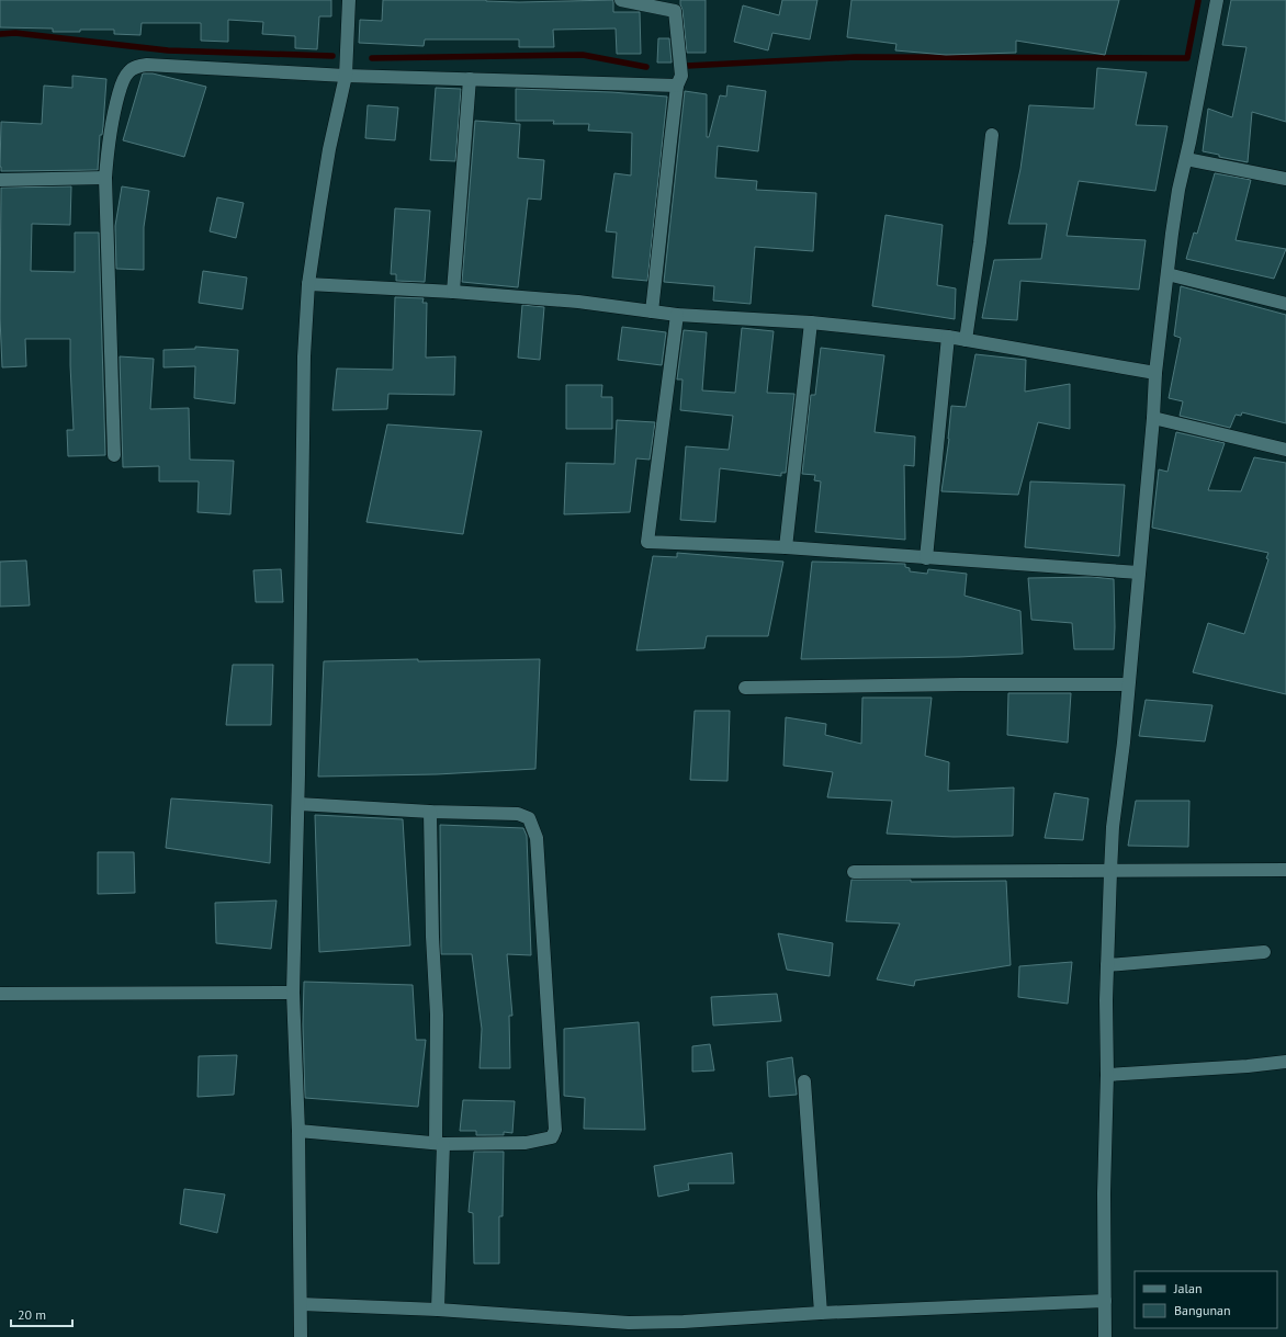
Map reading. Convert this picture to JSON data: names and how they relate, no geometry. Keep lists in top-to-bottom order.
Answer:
{
  "legend": ["Jalan", "Bangunan"],
  "scale_bar": "20 m"
}
